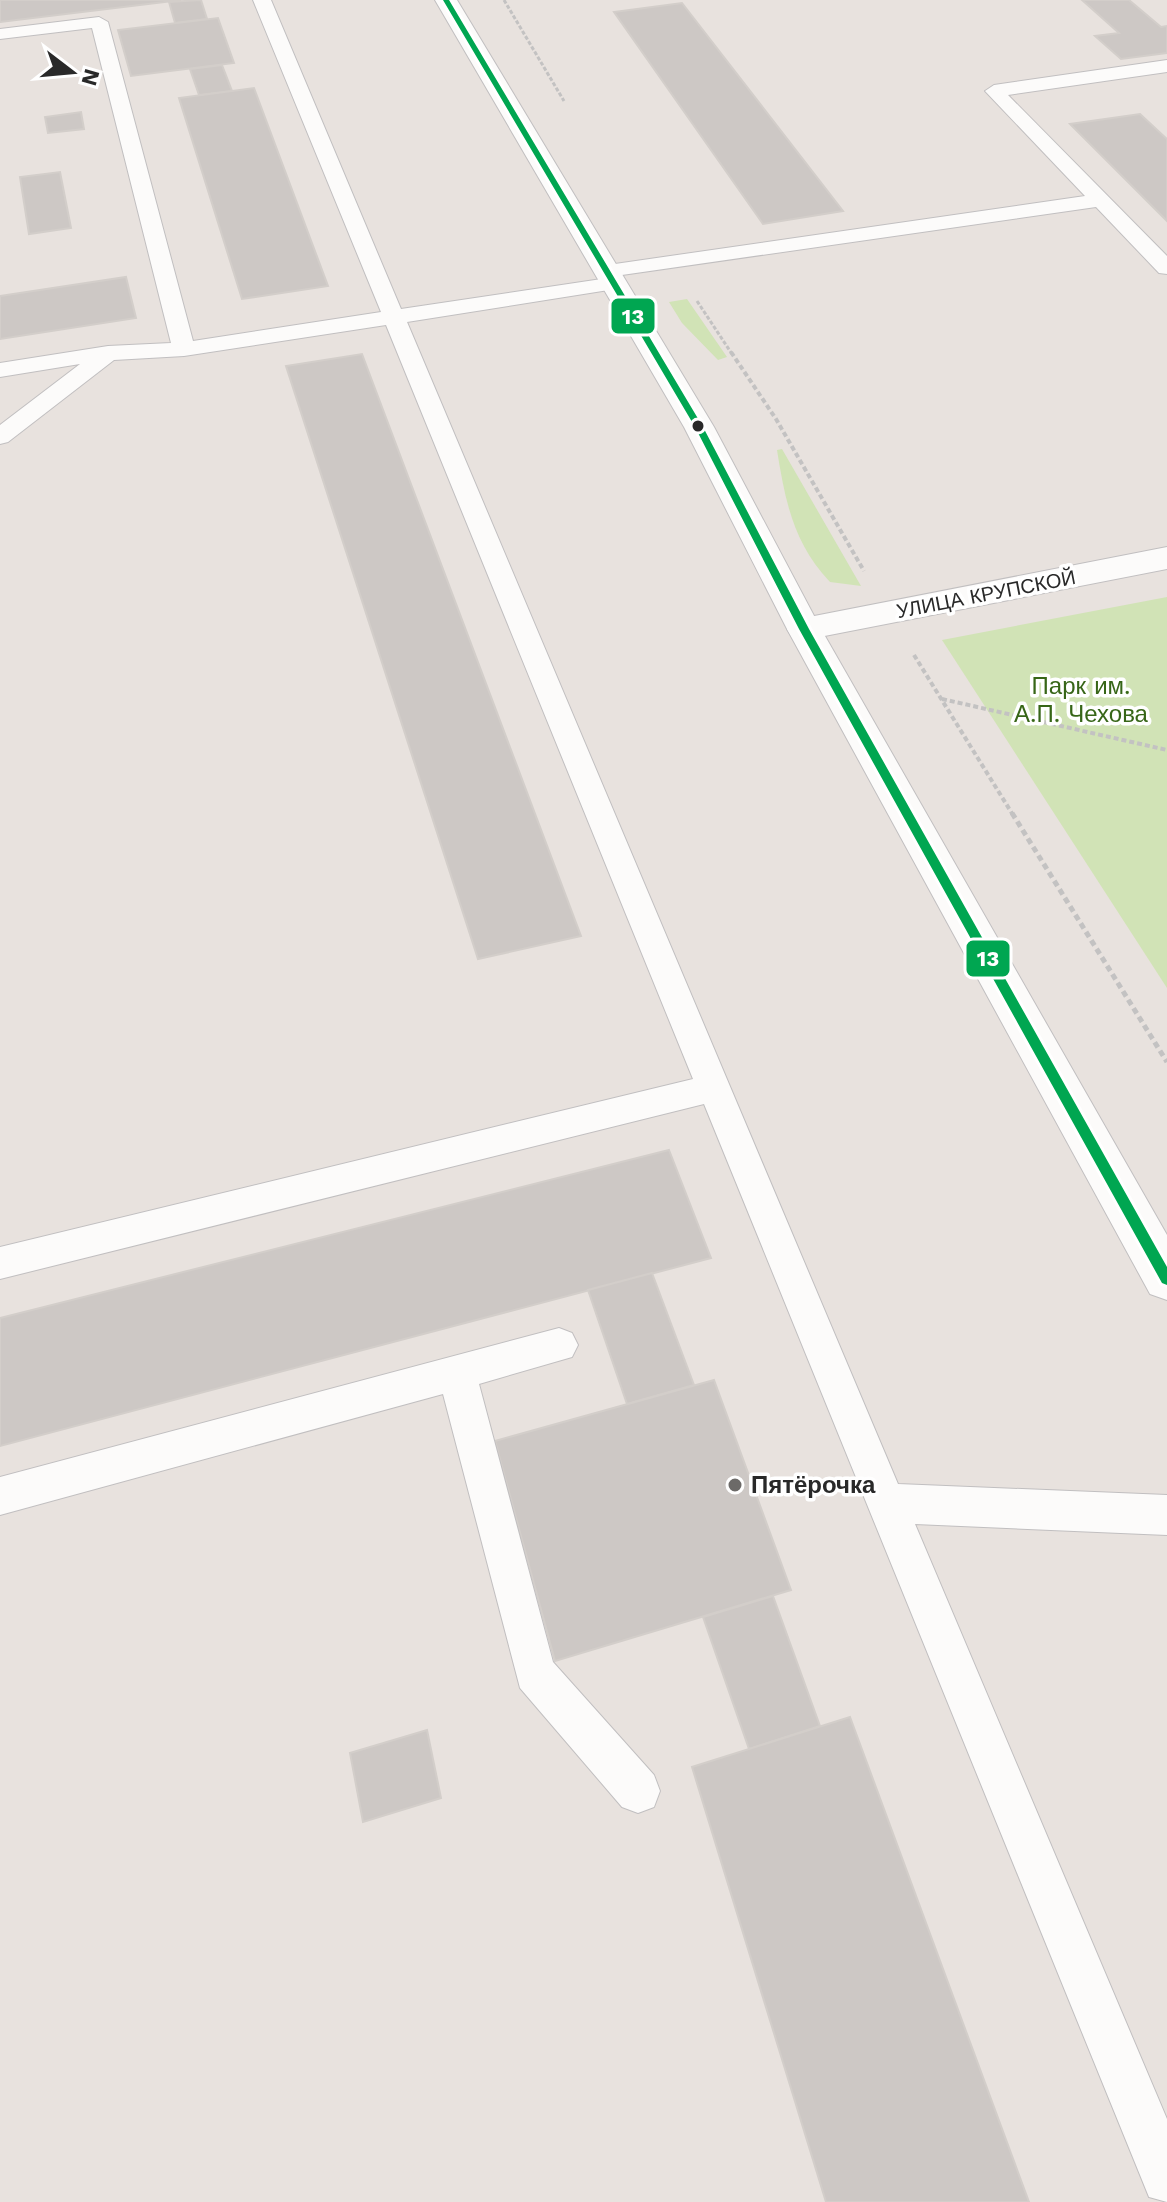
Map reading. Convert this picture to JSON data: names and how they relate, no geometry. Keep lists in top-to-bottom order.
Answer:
{
  "streets": {
    "main road": ["УЛИЦА КРУПСКОЙ"]
  },
  "parks": ["Парк им. А.П. Чехова"],
  "places": ["Пятёрочка"],
  "lines": ["transit line 13"],
  "north": "right"
}
